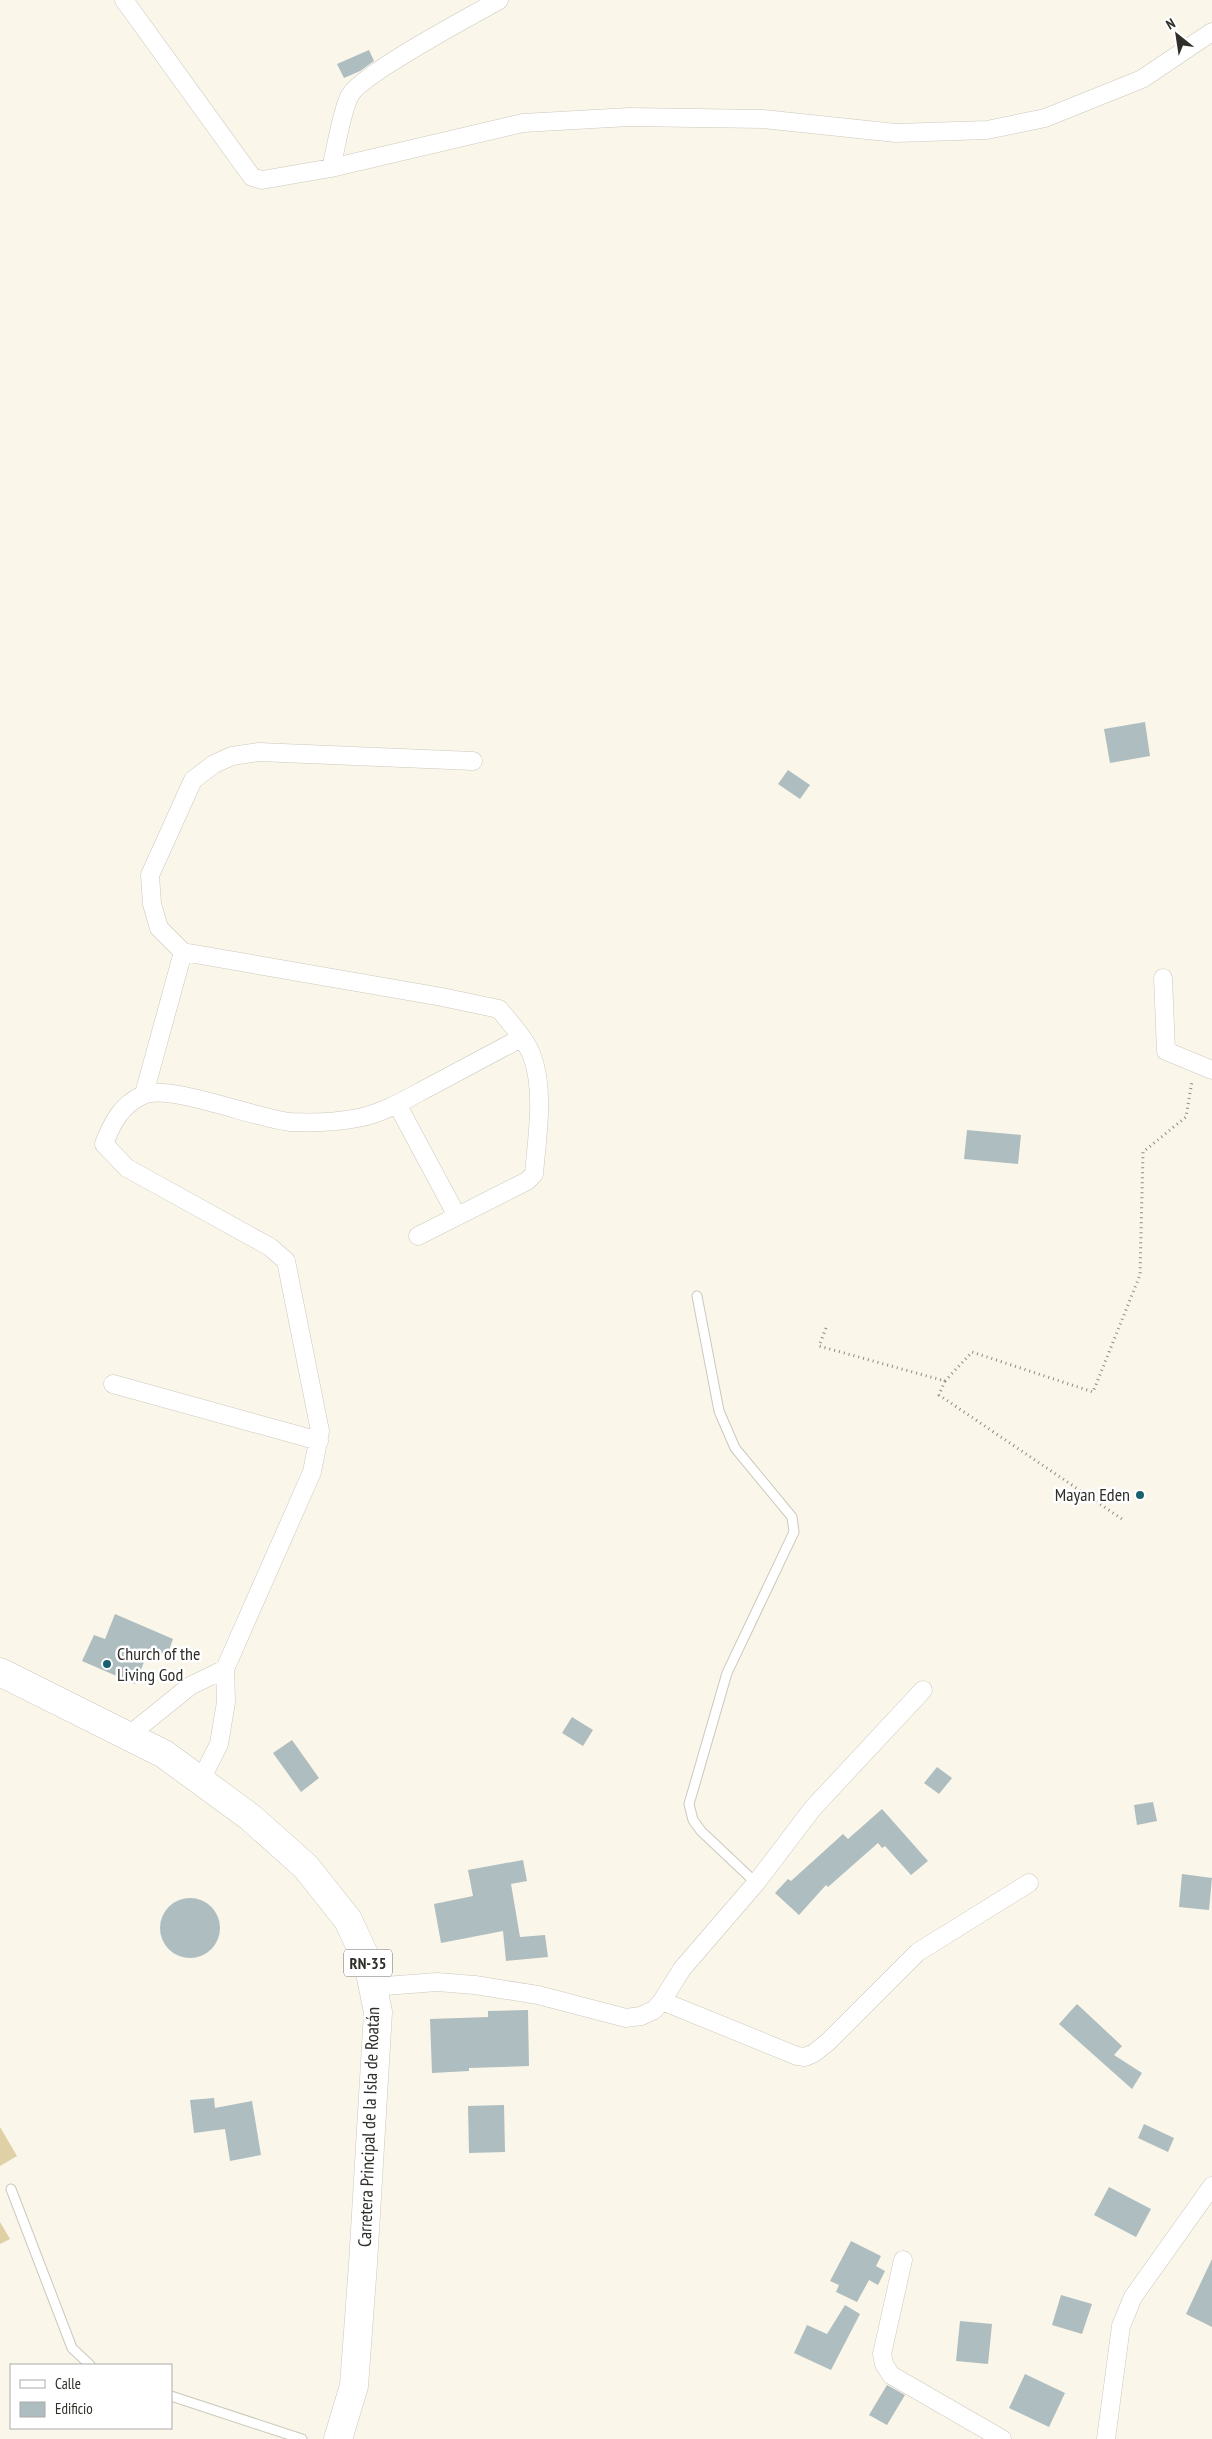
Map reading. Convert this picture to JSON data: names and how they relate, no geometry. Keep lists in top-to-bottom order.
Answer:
{
  "streets": {
    "main road": ["RN-35", "Carretera Principal de la Isla de Roatán"]
  },
  "places": ["Mayan Eden", "Church of the Living God"],
  "legend": ["Calle", "Edificio"],
  "north": "top left"
}
